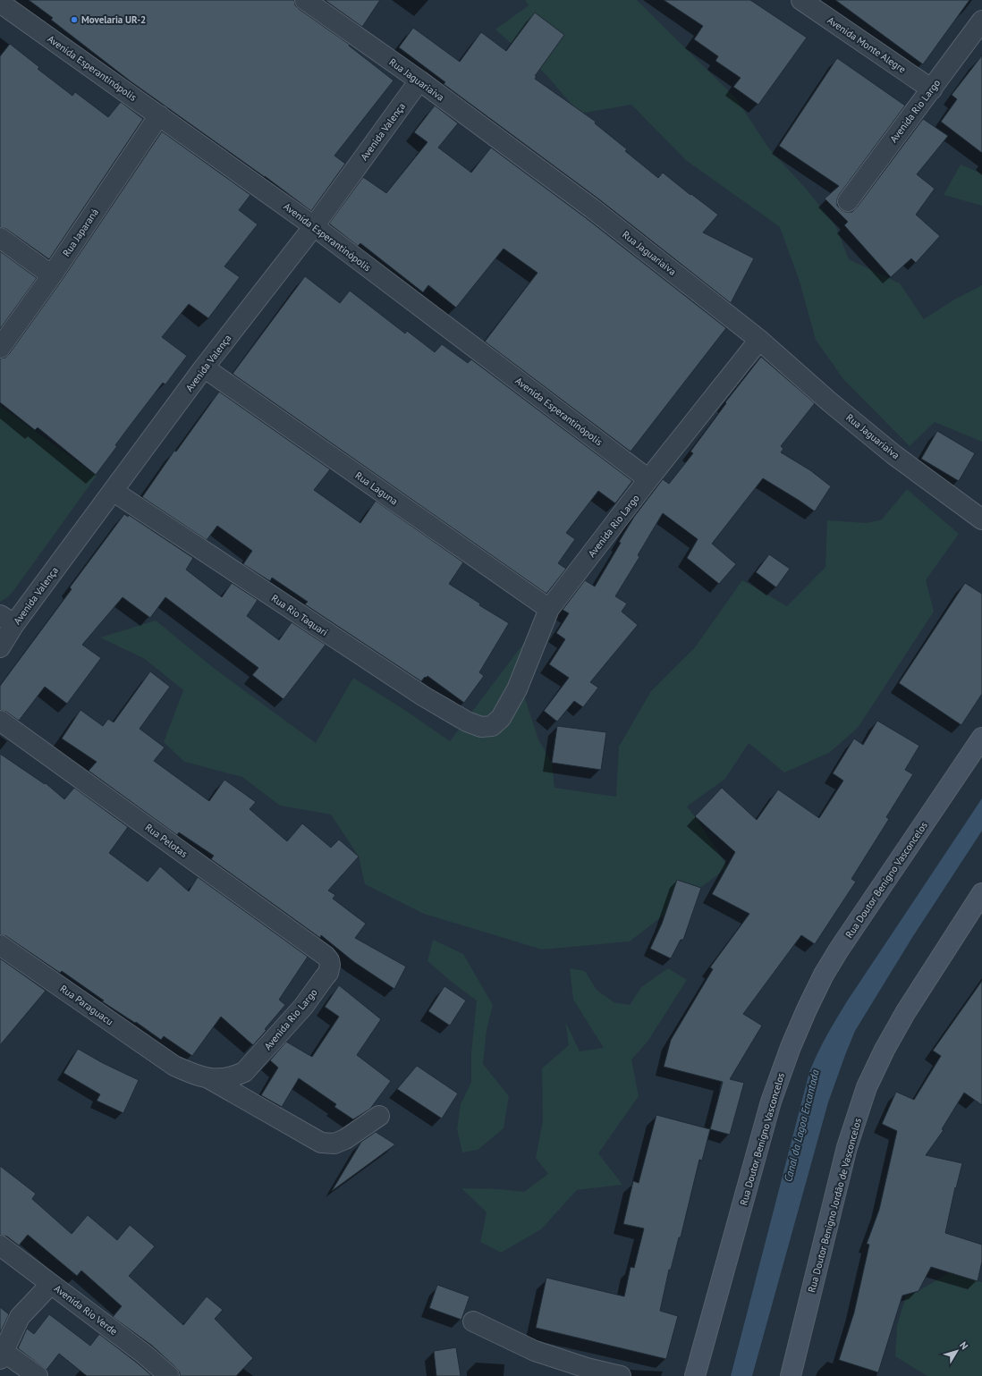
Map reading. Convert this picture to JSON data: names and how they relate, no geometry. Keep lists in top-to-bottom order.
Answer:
{
  "streets": {
    "main road": ["Rua Doutor Benígno Vasconcelos", "Rua Doutor Benigno Jordão de Vasconcelos"],
    "street": [
      "Avenida Monte Alegre",
      "Avenida Esperantinópolis",
      "Rua Jaguariaiva",
      "Avenida Rio Largo",
      "Avenida Valença",
      "Rua Japaraná",
      "Rua Laguna",
      "Rua Rio Taquari",
      "Rua Pelotas",
      "Rua Paraguacu",
      "Avenida Rio Verde"
    ]
  },
  "crossings": [
    ["Avenida Monte Alegre", "Avenida Rio Largo"],
    ["Avenida Esperantinópolis", "Avenida Rio Largo"],
    ["Avenida Esperantinópolis", "Avenida Valença"],
    ["Avenida Esperantinópolis", "Rua Japaraná"],
    ["Rua Jaguariaiva", "Avenida Rio Largo"],
    ["Rua Jaguariaiva", "Avenida Valença"],
    ["Avenida Rio Largo", "Rua Laguna"],
    ["Avenida Rio Largo", "Rua Rio Taquari"],
    ["Avenida Rio Largo", "Rua Pelotas"],
    ["Avenida Rio Largo", "Rua Paraguacu"],
    ["Avenida Valença", "Rua Laguna"],
    ["Avenida Valença", "Rua Rio Taquari"]
  ],
  "water": ["Canal da Lagoa Encantada"],
  "places": ["Movelaria UR-2"],
  "north": "top right"
}
